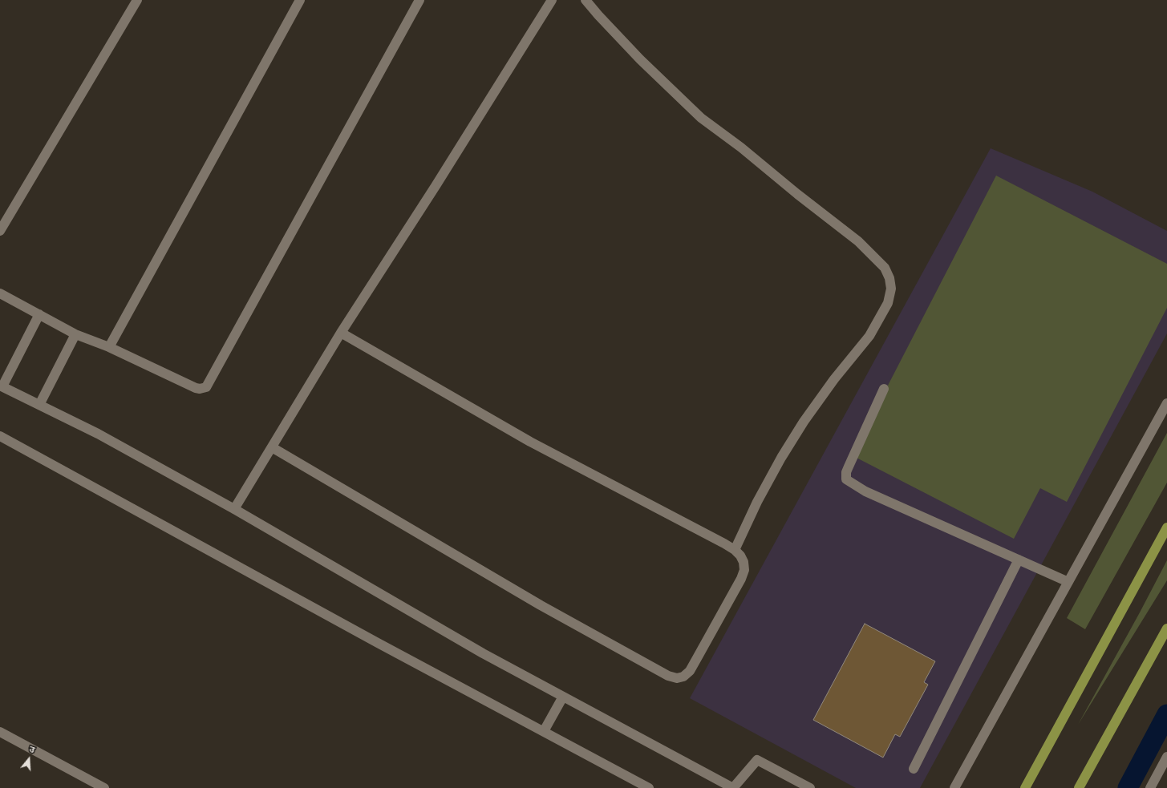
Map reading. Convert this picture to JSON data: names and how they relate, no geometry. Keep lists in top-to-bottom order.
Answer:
{
  "north": "top"
}
